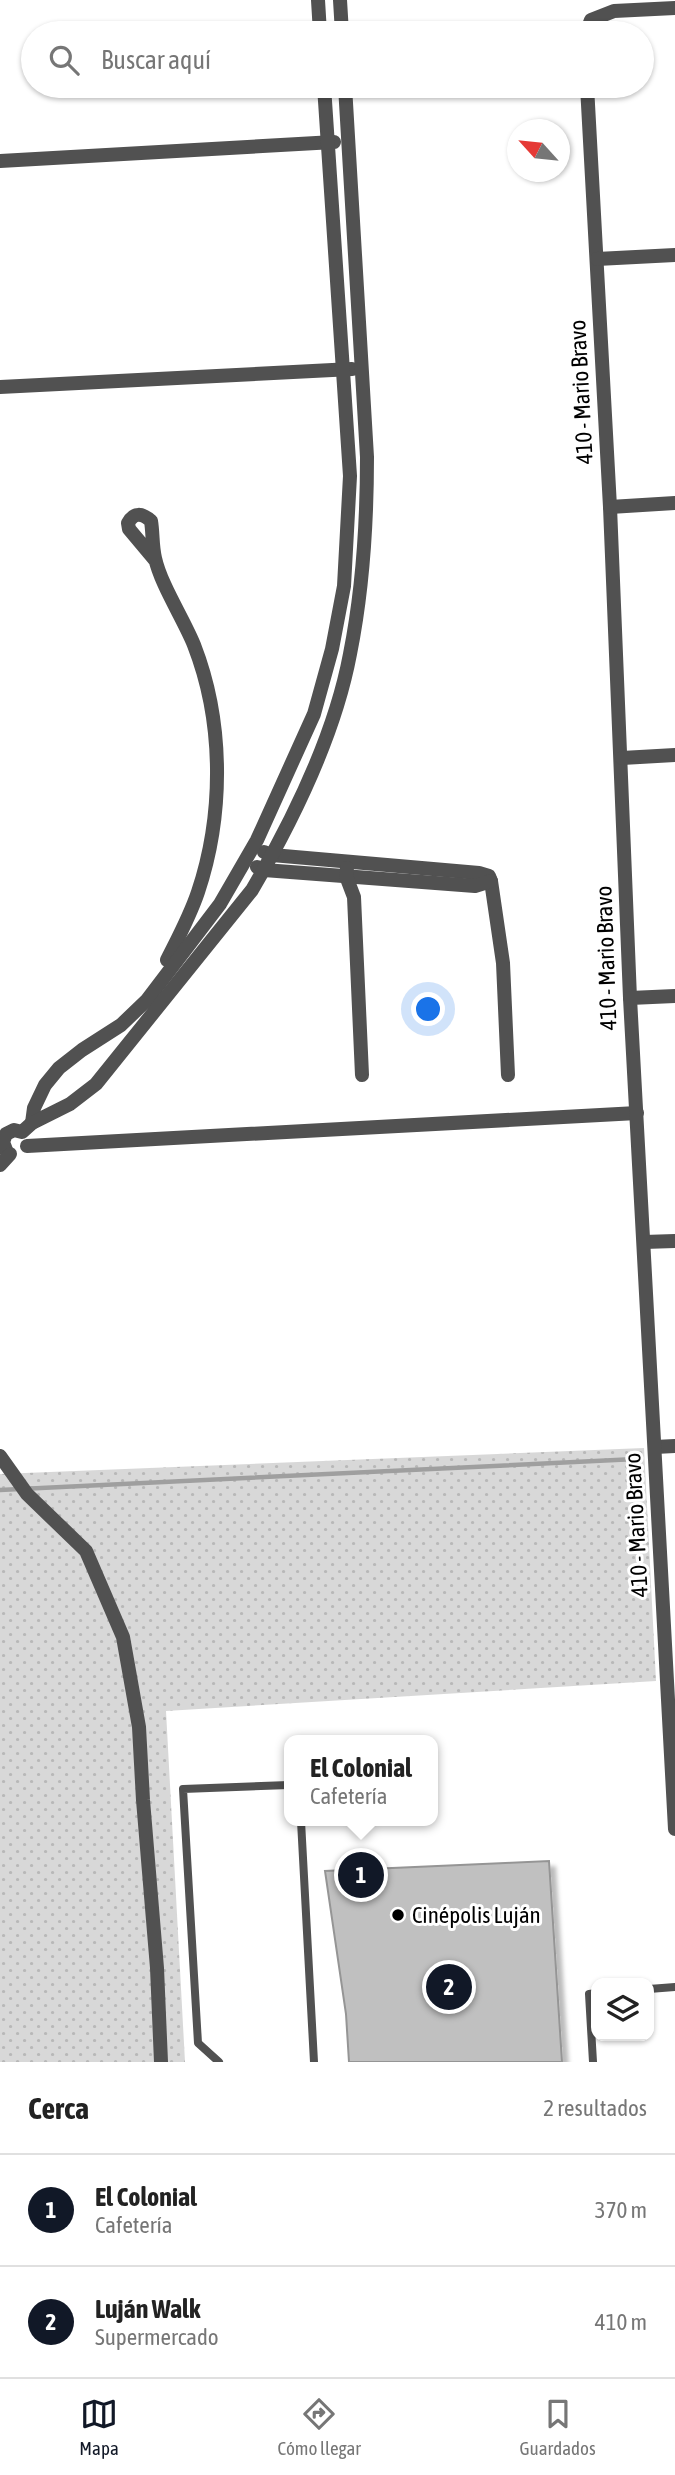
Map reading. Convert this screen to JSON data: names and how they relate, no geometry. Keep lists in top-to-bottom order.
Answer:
{
  "streets": {
    "street": ["410 - Mario Bravo"]
  },
  "places": ["Cinépolis Luján"],
  "north": "top left",
  "page": {
    "search": "Buscar aquí",
    "popup": ["El Colonial", "Cafetería"],
    "pins": ["1", "2"],
    "heading": ["Cerca", "2 resultados"],
    "list": [
      {
        "mark": "1",
        "name": "El Colonial",
        "note": "Cafetería",
        "value": "370 m"
      },
      {
        "mark": "2",
        "name": "Luján Walk",
        "note": "Supermercado",
        "value": "410 m"
      }
    ],
    "nav": ["Mapa", "Cómo llegar", "Guardados"]
  }
}
